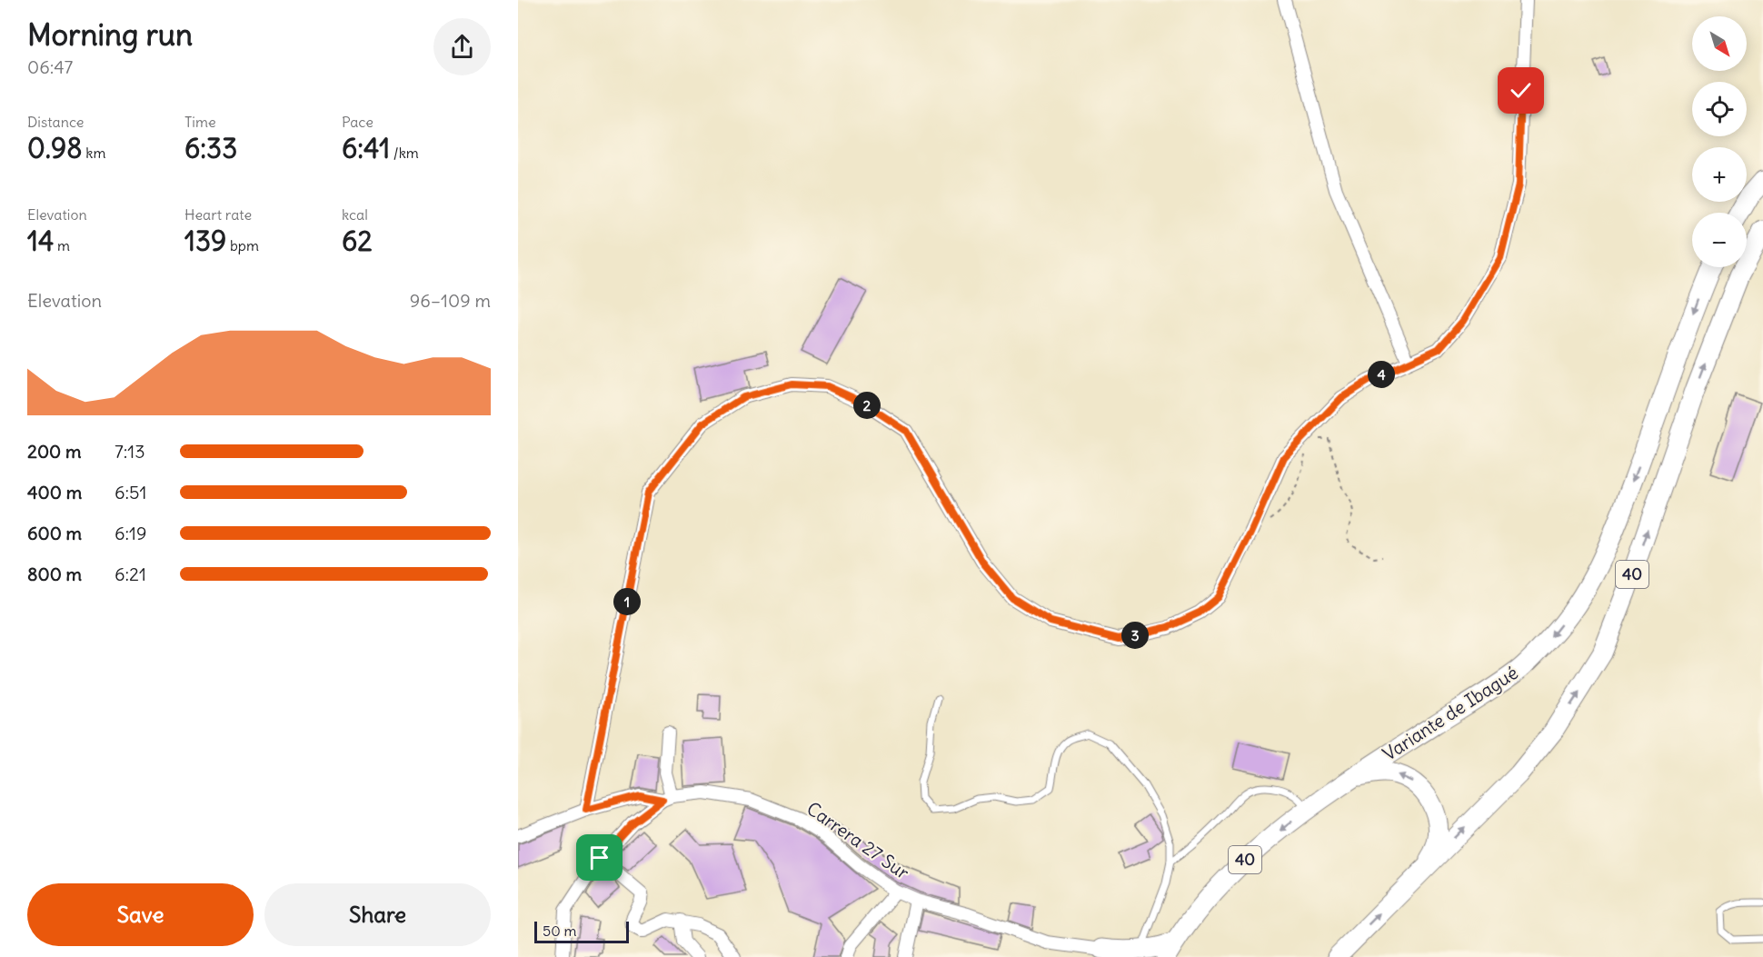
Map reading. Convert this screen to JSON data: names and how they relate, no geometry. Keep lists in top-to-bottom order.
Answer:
{
  "streets": {
    "highway": ["40", "Variante de Ibagué"],
    "street": ["Carrera 27 Sur"]
  },
  "scale_bar": "50 m",
  "north": "bottom right",
  "page": {
    "heading": ["Morning run", "06:47"],
    "map_buttons": ["+", "−"],
    "stats": [
      ["Distance", "0.98 km"],
      ["Time", "6:33"],
      ["Pace", "6:41 /km"],
      ["Elevation", "14 m"],
      ["Heart rate", "139 bpm"],
      ["kcal", "62"]
    ],
    "chart": ["Elevation", "96–109 m"],
    "pins": [
      "4",
      "2",
      "1",
      "3"
    ],
    "list": [
      {
        "name": "200 m",
        "note": "7:13"
      },
      {
        "name": "400 m",
        "note": "6:51"
      },
      {
        "name": "600 m",
        "note": "6:19"
      },
      {
        "name": "800 m",
        "note": "6:21"
      }
    ],
    "buttons": ["Save", "Share"],
    "scale": "50 m"
  }
}
